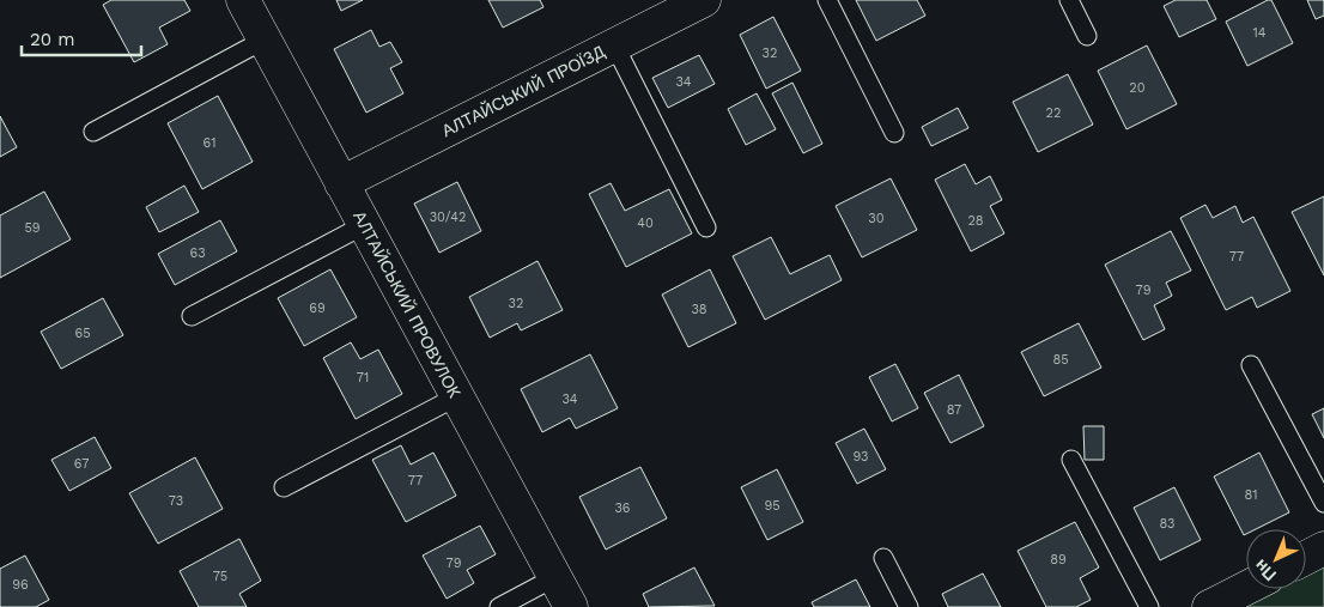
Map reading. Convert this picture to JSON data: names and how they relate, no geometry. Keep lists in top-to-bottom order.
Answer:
{
  "streets": {
    "street": ["АЛТАЙСЬКИЙ ПРОЇЗД", "АЛТАЙСЬКИЙ ПРОВУЛОК"]
  },
  "crossings": [
    ["АЛТАЙСЬКИЙ ПРОЇЗД", "АЛТАЙСЬКИЙ ПРОВУЛОК"]
  ],
  "house_numbers": [
    "14",
    "32",
    "34",
    "20",
    "22",
    "61",
    "30/42",
    "30",
    "28",
    "40",
    "59",
    "63",
    "77",
    "79",
    "32",
    "69",
    "38",
    "65",
    "85",
    "71",
    "34",
    "87",
    "93",
    "67",
    "77",
    "81",
    "73",
    "95",
    "36",
    "83",
    "89",
    "79",
    "75",
    "96"
  ],
  "scale_bar": "20 m",
  "north": "bottom left"
}
